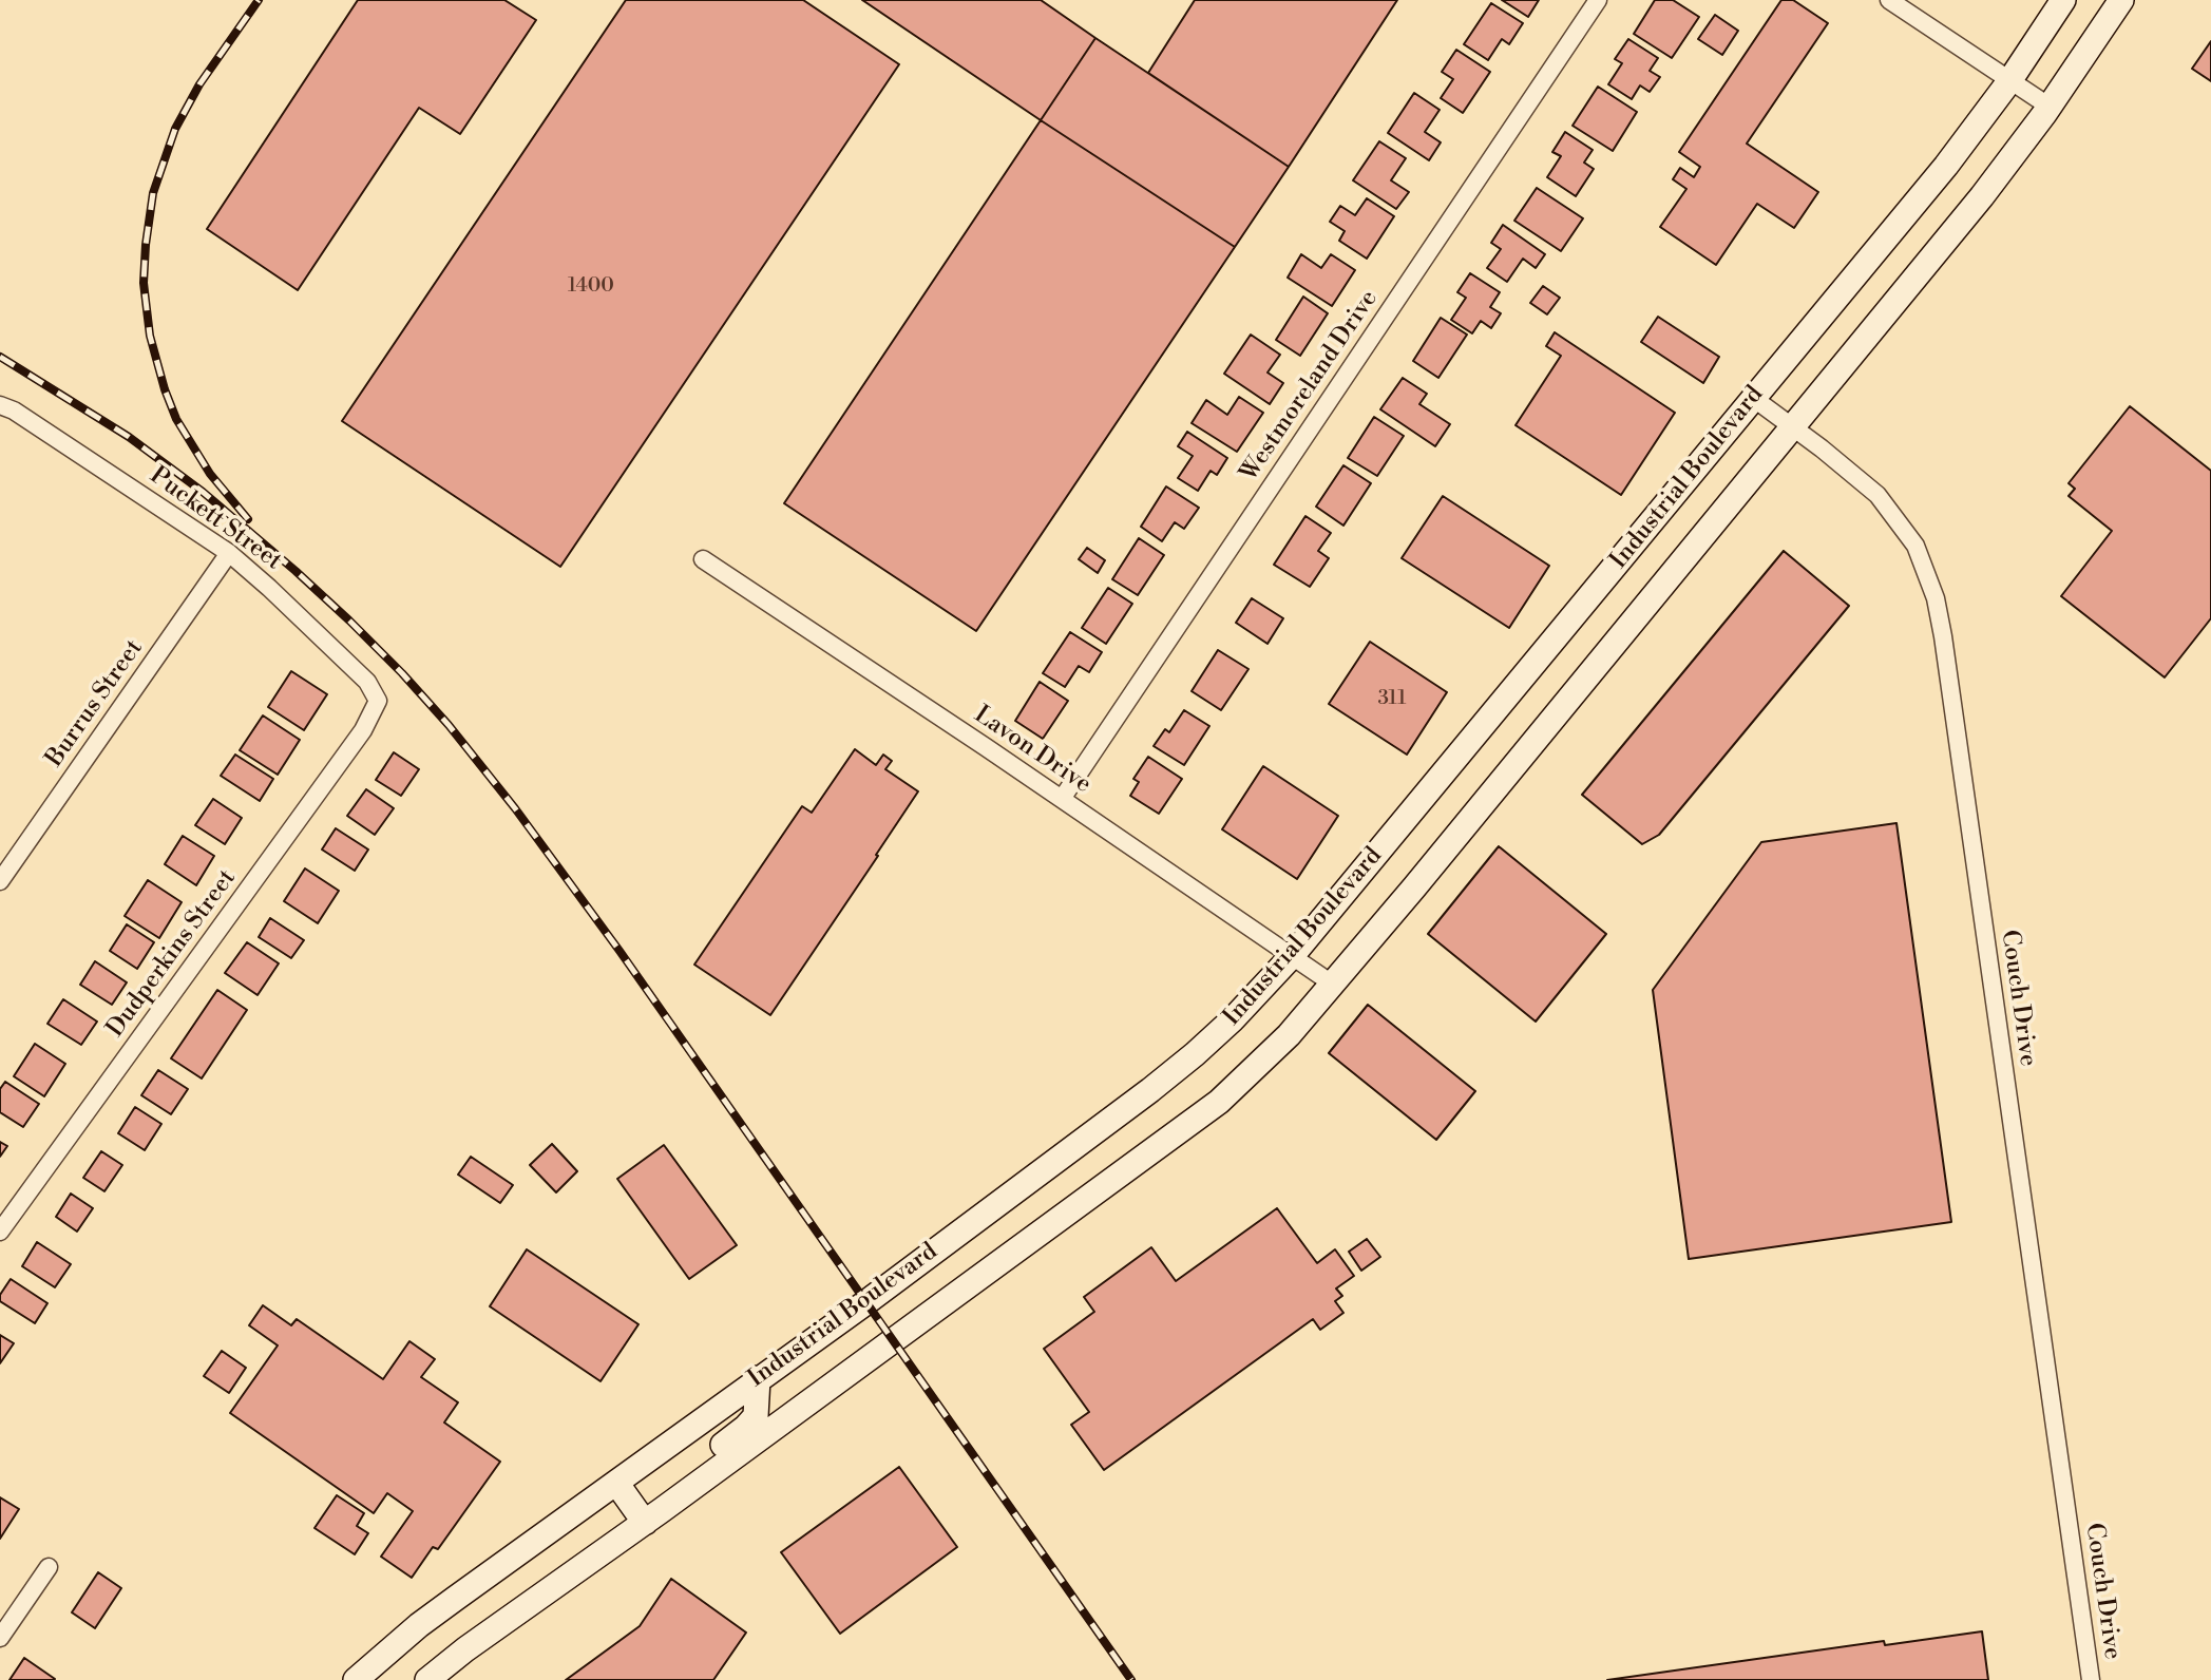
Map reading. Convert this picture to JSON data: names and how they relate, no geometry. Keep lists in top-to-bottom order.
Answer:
{
  "streets": {
    "main road": ["Industrial Boulevard"],
    "street": [
      "Westmoreland Drive",
      "Puckett Street",
      "Burrus Street",
      "Lavon Drive",
      "Dudperkins Street",
      "Couch Drive"
    ]
  },
  "crossings": [
    ["Westmoreland Drive", "Lavon Drive"],
    ["Industrial Boulevard", "Lavon Drive"],
    ["Industrial Boulevard", "Couch Drive"],
    ["Puckett Street", "Burrus Street"],
    ["Puckett Street", "Dudperkins Street"]
  ],
  "house_numbers": ["1400", "311"]
}
